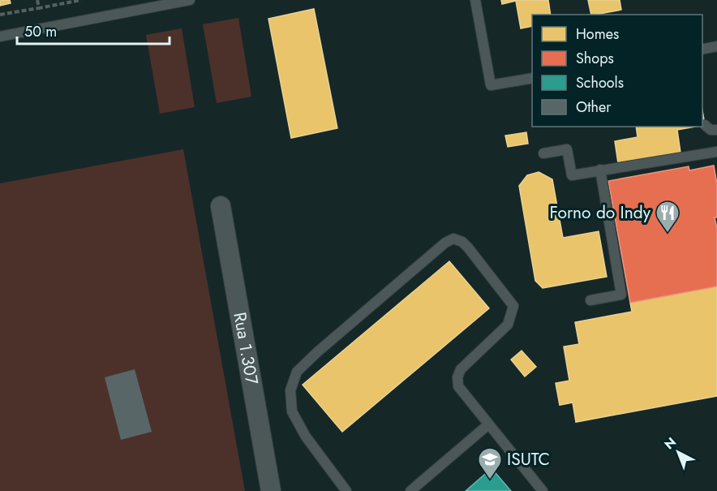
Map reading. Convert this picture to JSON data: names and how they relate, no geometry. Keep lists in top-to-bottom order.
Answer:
{
  "streets": {
    "street": ["Rua 1.307"]
  },
  "places": {
    "restaurant": ["Forno do Indy"],
    "school or university": ["ISUTC"]
  },
  "legend": [
    "Homes",
    "Shops",
    "Schools",
    "Other"
  ],
  "scale_bar": "50 m",
  "north": "top left"
}
